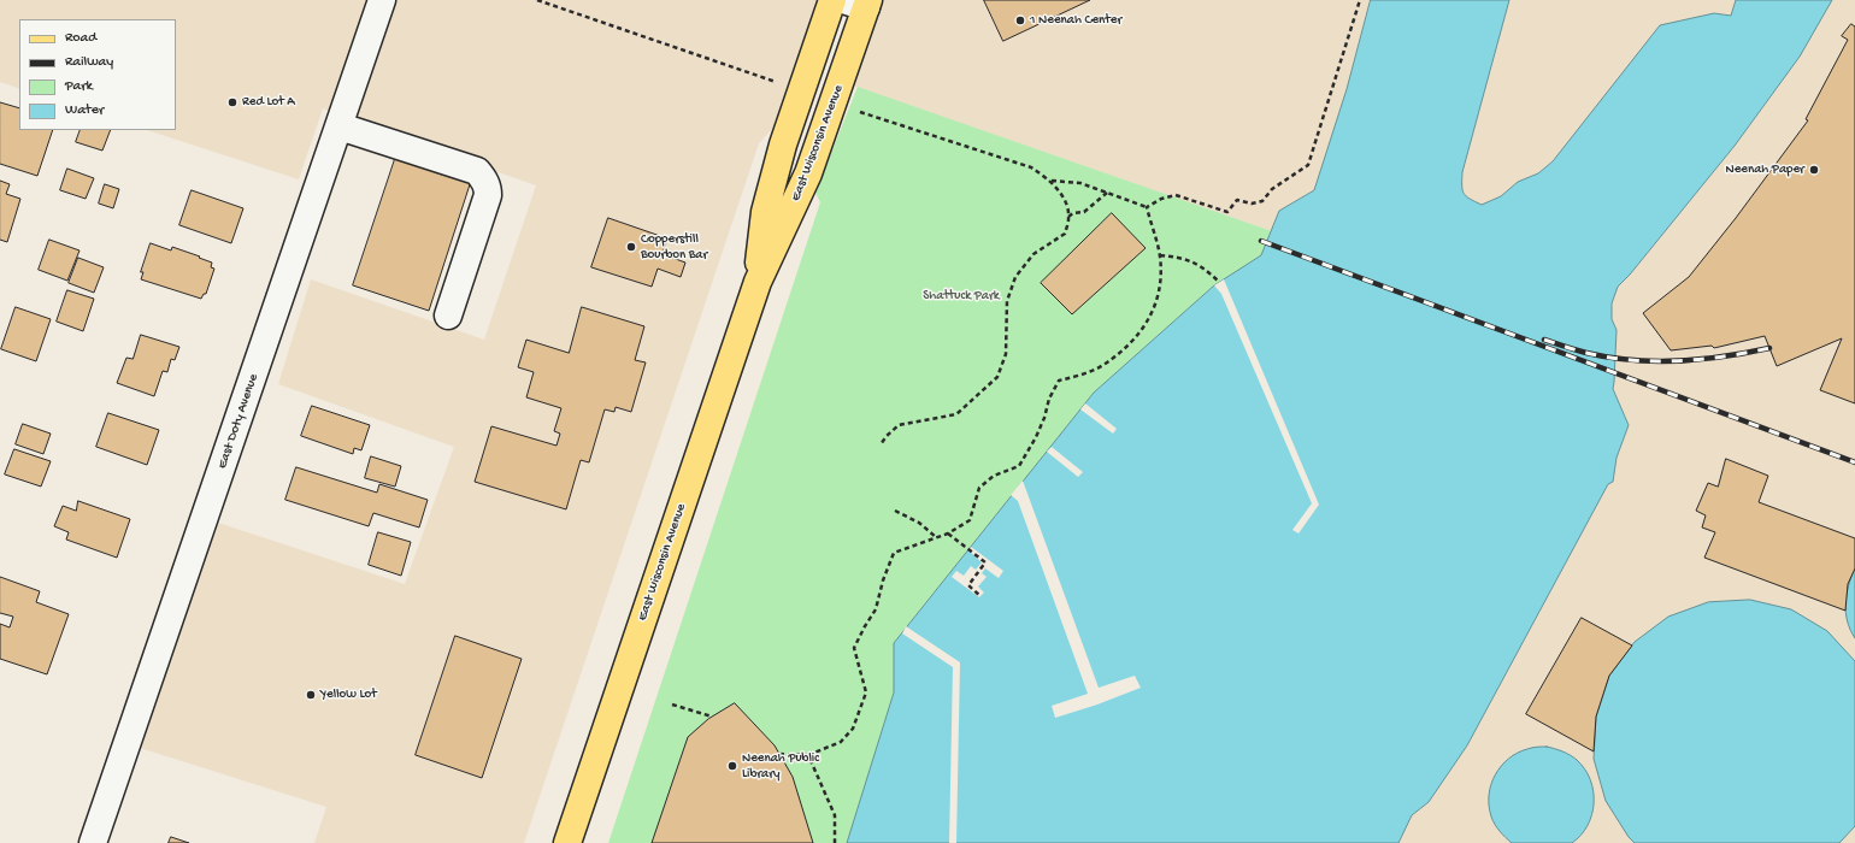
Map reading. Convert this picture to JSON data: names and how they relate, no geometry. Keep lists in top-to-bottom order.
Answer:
{
  "streets": {
    "main road": ["East Wisconsin Avenue"],
    "street": ["East Doty Avenue"]
  },
  "parks": ["Shattuck Park"],
  "places": [
    "1 Neenah Center",
    "Red Lot A",
    "Neenah Paper",
    "Copperstill Bourbon Bar",
    "Yellow Lot",
    "Neenah Public Library"
  ],
  "legend": [
    "Road",
    "Railway",
    "Park",
    "Water"
  ]
}
